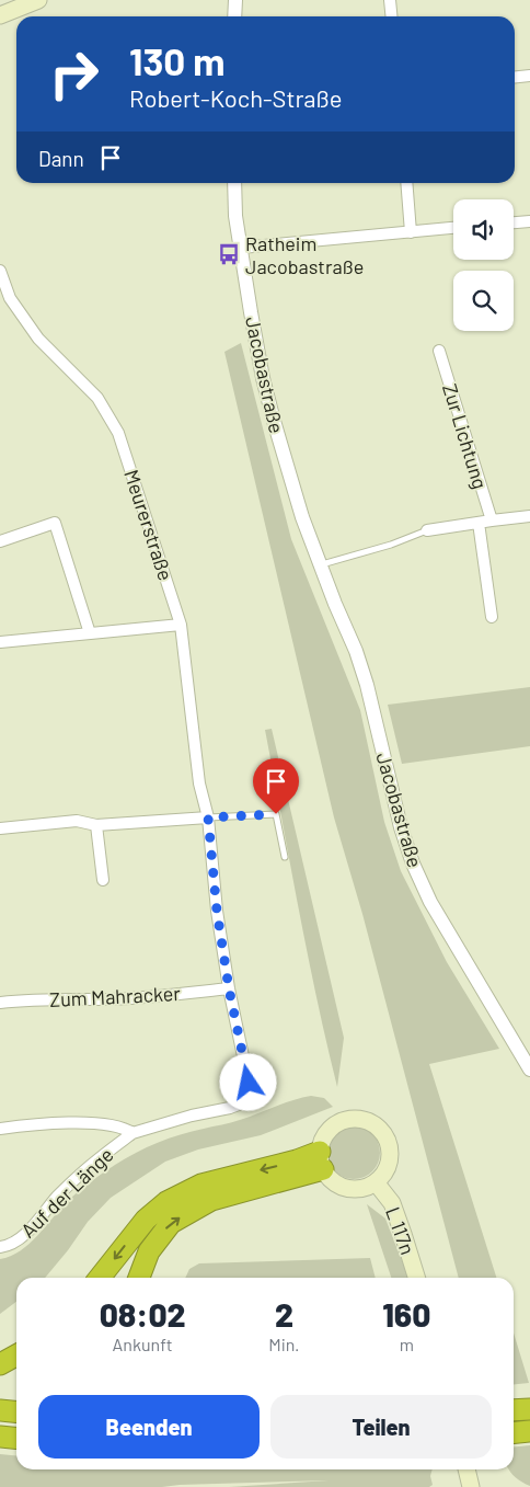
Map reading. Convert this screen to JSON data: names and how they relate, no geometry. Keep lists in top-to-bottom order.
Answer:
{
  "streets": {
    "main road": ["L 117n"],
    "street": [
      "Jacobastraße",
      "Zur Lichtung",
      "Meurerstraße",
      "Zum Mahracker",
      "Auf der Länge"
    ]
  },
  "crossings": [
    ["Meurerstraße", "Zum Mahracker"],
    ["Meurerstraße", "Auf der Länge"],
    ["Zum Mahracker", "Auf der Länge"]
  ],
  "places": {
    "bus stop": ["Ratheim Jacobastraße"]
  },
  "page": {
    "turn": ["130 m", "Robert-Koch-Straße"],
    "then": "Dann",
    "eta": [
      "08:02",
      "Ankunft",
      "2",
      "Min.",
      "160",
      "m"
    ],
    "buttons": ["Beenden", "Teilen"]
  }
}
